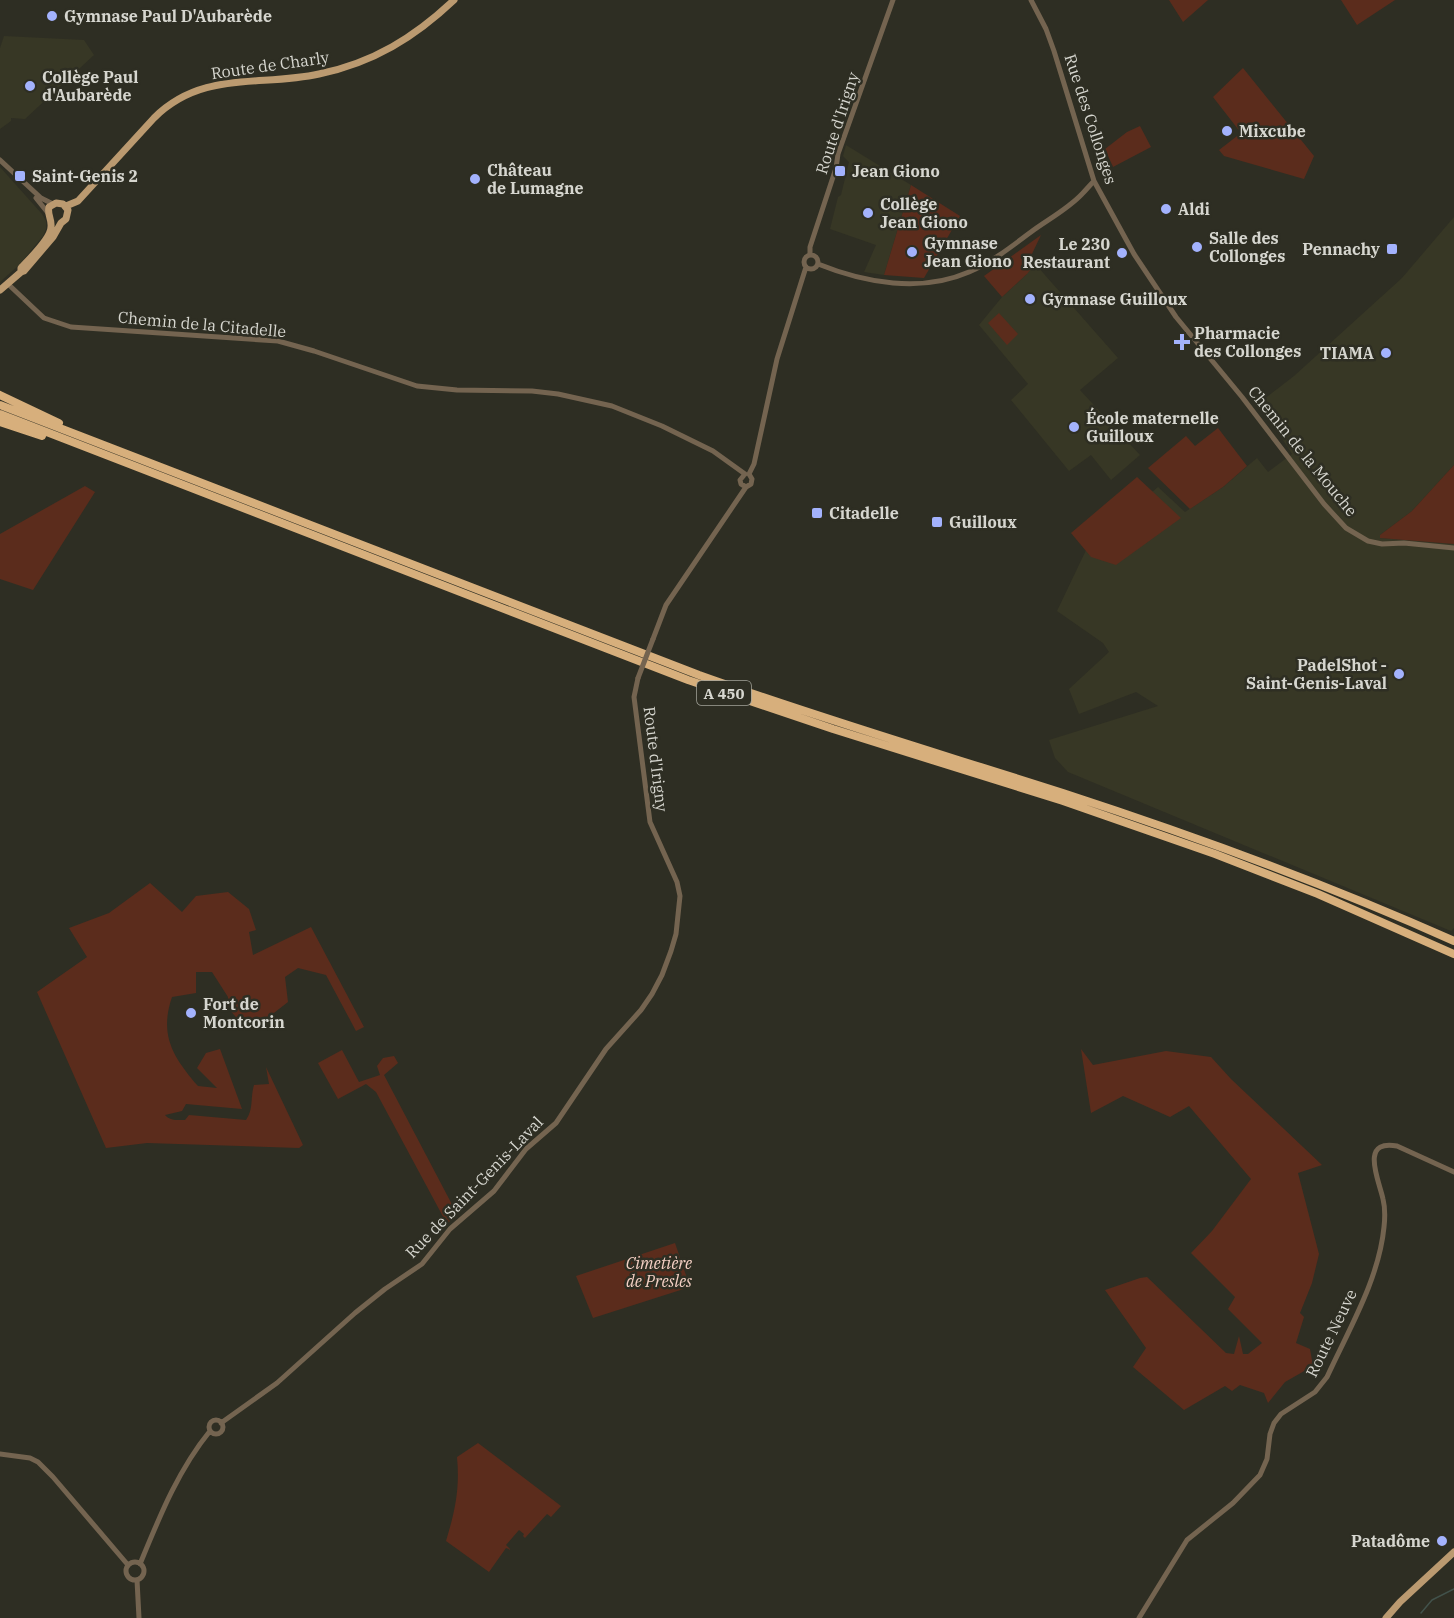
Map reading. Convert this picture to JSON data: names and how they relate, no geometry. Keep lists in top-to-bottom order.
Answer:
{
  "streets": {
    "highway": ["A 450"],
    "main road": ["Route de Charly"],
    "street": [
      "Rue des Collonges",
      "Route d'Irigny",
      "Chemin de la Citadelle",
      "Chemin de la Mouche",
      "Rue de Saint-Genis-Laval",
      "Route Neuve"
    ]
  },
  "crossings": [
    ["Rue des Collonges", "Chemin de la Mouche"],
    ["Route d'Irigny", "Chemin de la Citadelle"],
    ["Route d'Irigny", "Rue de Saint-Genis-Laval"]
  ],
  "parks": ["Cimetière de Presles"],
  "places": {
    "other": [
      "Gymnase Paul D'Aubarède",
      "Collège Paul d'Aubarède",
      "Mixcube",
      "Château de Lumagne",
      "Aldi",
      "Collège Jean Giono",
      "Salle des Collonges",
      "Gymnase Jean Giono",
      "Le 230 Restaurant",
      "Gymnase Guilloux",
      "TIAMA",
      "École maternelle Guilloux",
      "PadelShot - Saint-Genis-Laval",
      "Fort de Montcorin",
      "Patadôme"
    ],
    "transit": [
      "Jean Giono",
      "Saint-Genis 2",
      "Pennachy",
      "Citadelle",
      "Guilloux"
    ],
    "health": ["Pharmacie des Collonges"]
  }
}
